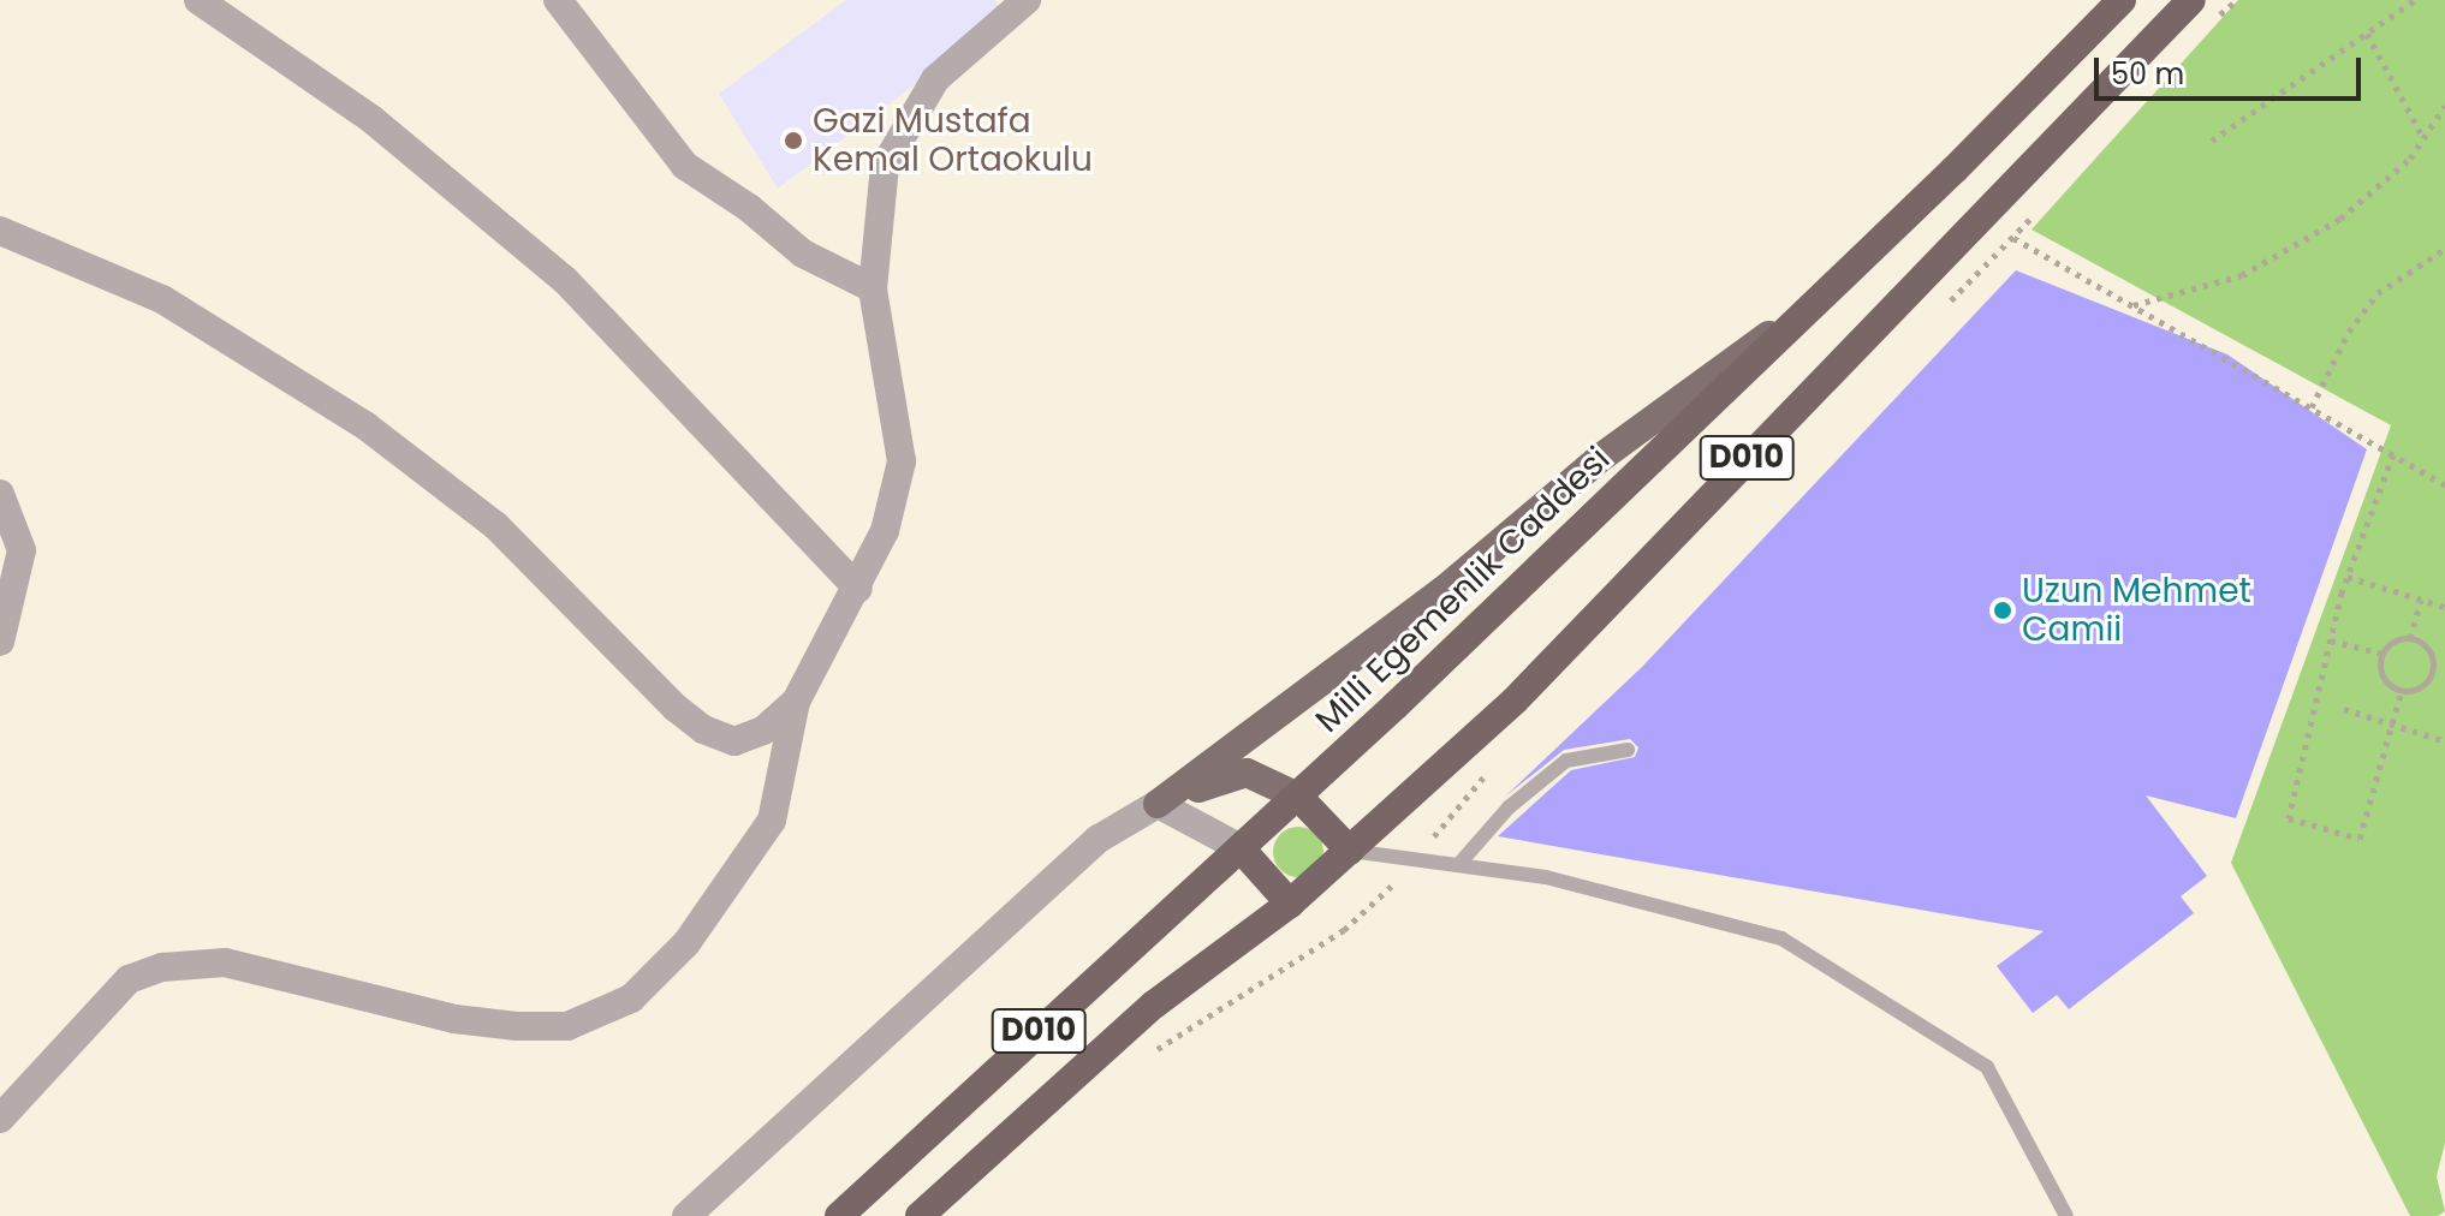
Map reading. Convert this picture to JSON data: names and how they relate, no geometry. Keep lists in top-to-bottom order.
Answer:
{
  "streets": {
    "highway": ["D010", "Milli Egemenlik Caddesi"]
  },
  "places": ["Gazi Mustafa Kemal Ortaokulu", "Uzun Mehmet Camii"],
  "scale_bar": "50 m"
}
